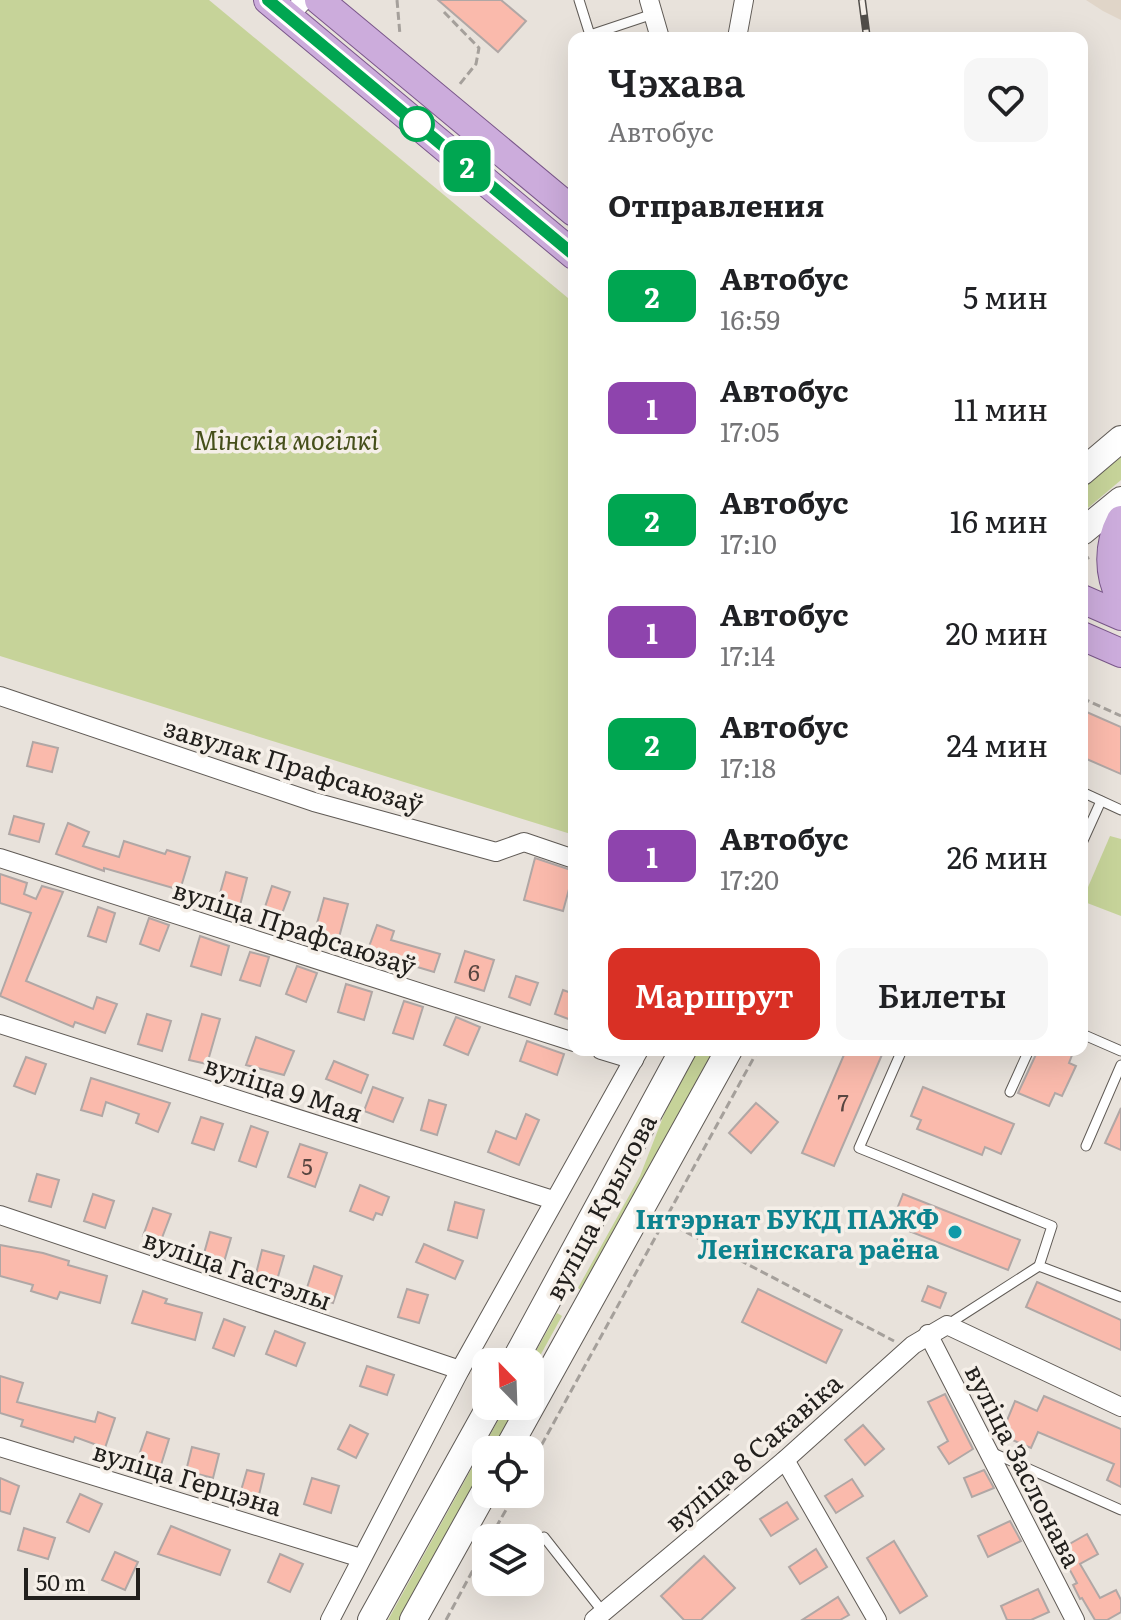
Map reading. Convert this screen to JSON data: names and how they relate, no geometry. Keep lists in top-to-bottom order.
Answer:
{
  "streets": {
    "main road": ["вуліца Крылова"],
    "street": [
      "завулак Прафсаюзаў",
      "вуліца Прафсаюзаў",
      "вуліца 9 Мая",
      "вуліца Гастэлы",
      "вуліца 8 Сакавіка",
      "вуліца Заслонава",
      "вуліца Герцэна"
    ]
  },
  "crossings": [
    ["вуліца 8 Сакавіка", "вуліца Заслонава"]
  ],
  "parks": ["Мінскія могілкі"],
  "places": ["Інтэрнат БУКД ПАЖФ Ленінскага раёна"],
  "lines": ["bus line 2"],
  "house_numbers": ["6", "7", "5"],
  "scale_bar": "50 m",
  "north": "top left",
  "page": {
    "on_map": "2",
    "heading": [
      ["Чэхава", "Автобус"],
      "Отправления"
    ],
    "list": [
      {
        "mark": "2",
        "name": "Автобус",
        "note": "16:59",
        "value": "5 мин"
      },
      {
        "mark": "1",
        "name": "Автобус",
        "note": "17:05",
        "value": "11 мин"
      },
      {
        "mark": "2",
        "name": "Автобус",
        "note": "17:10",
        "value": "16 мин"
      },
      {
        "mark": "1",
        "name": "Автобус",
        "note": "17:14",
        "value": "20 мин"
      },
      {
        "mark": "2",
        "name": "Автобус",
        "note": "17:18",
        "value": "24 мин"
      },
      {
        "mark": "1",
        "name": "Автобус",
        "note": "17:20",
        "value": "26 мин"
      }
    ],
    "buttons": ["Маршрут", "Билеты"],
    "scale": "50 m"
  }
}
